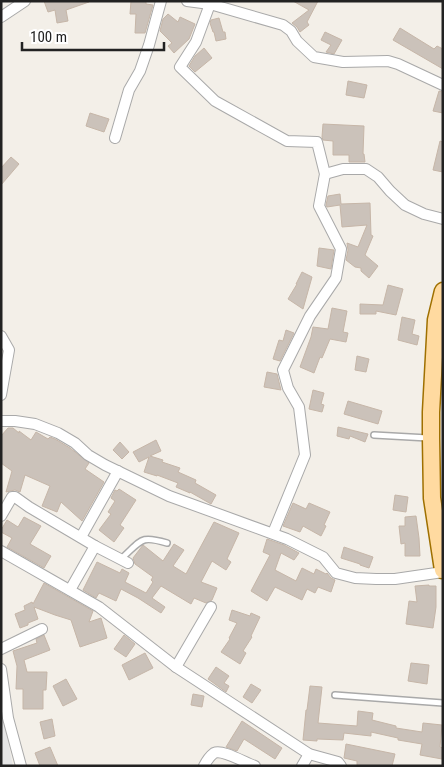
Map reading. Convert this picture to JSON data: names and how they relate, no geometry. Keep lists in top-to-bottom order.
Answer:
{
  "scale_bar": "100 m"
}
